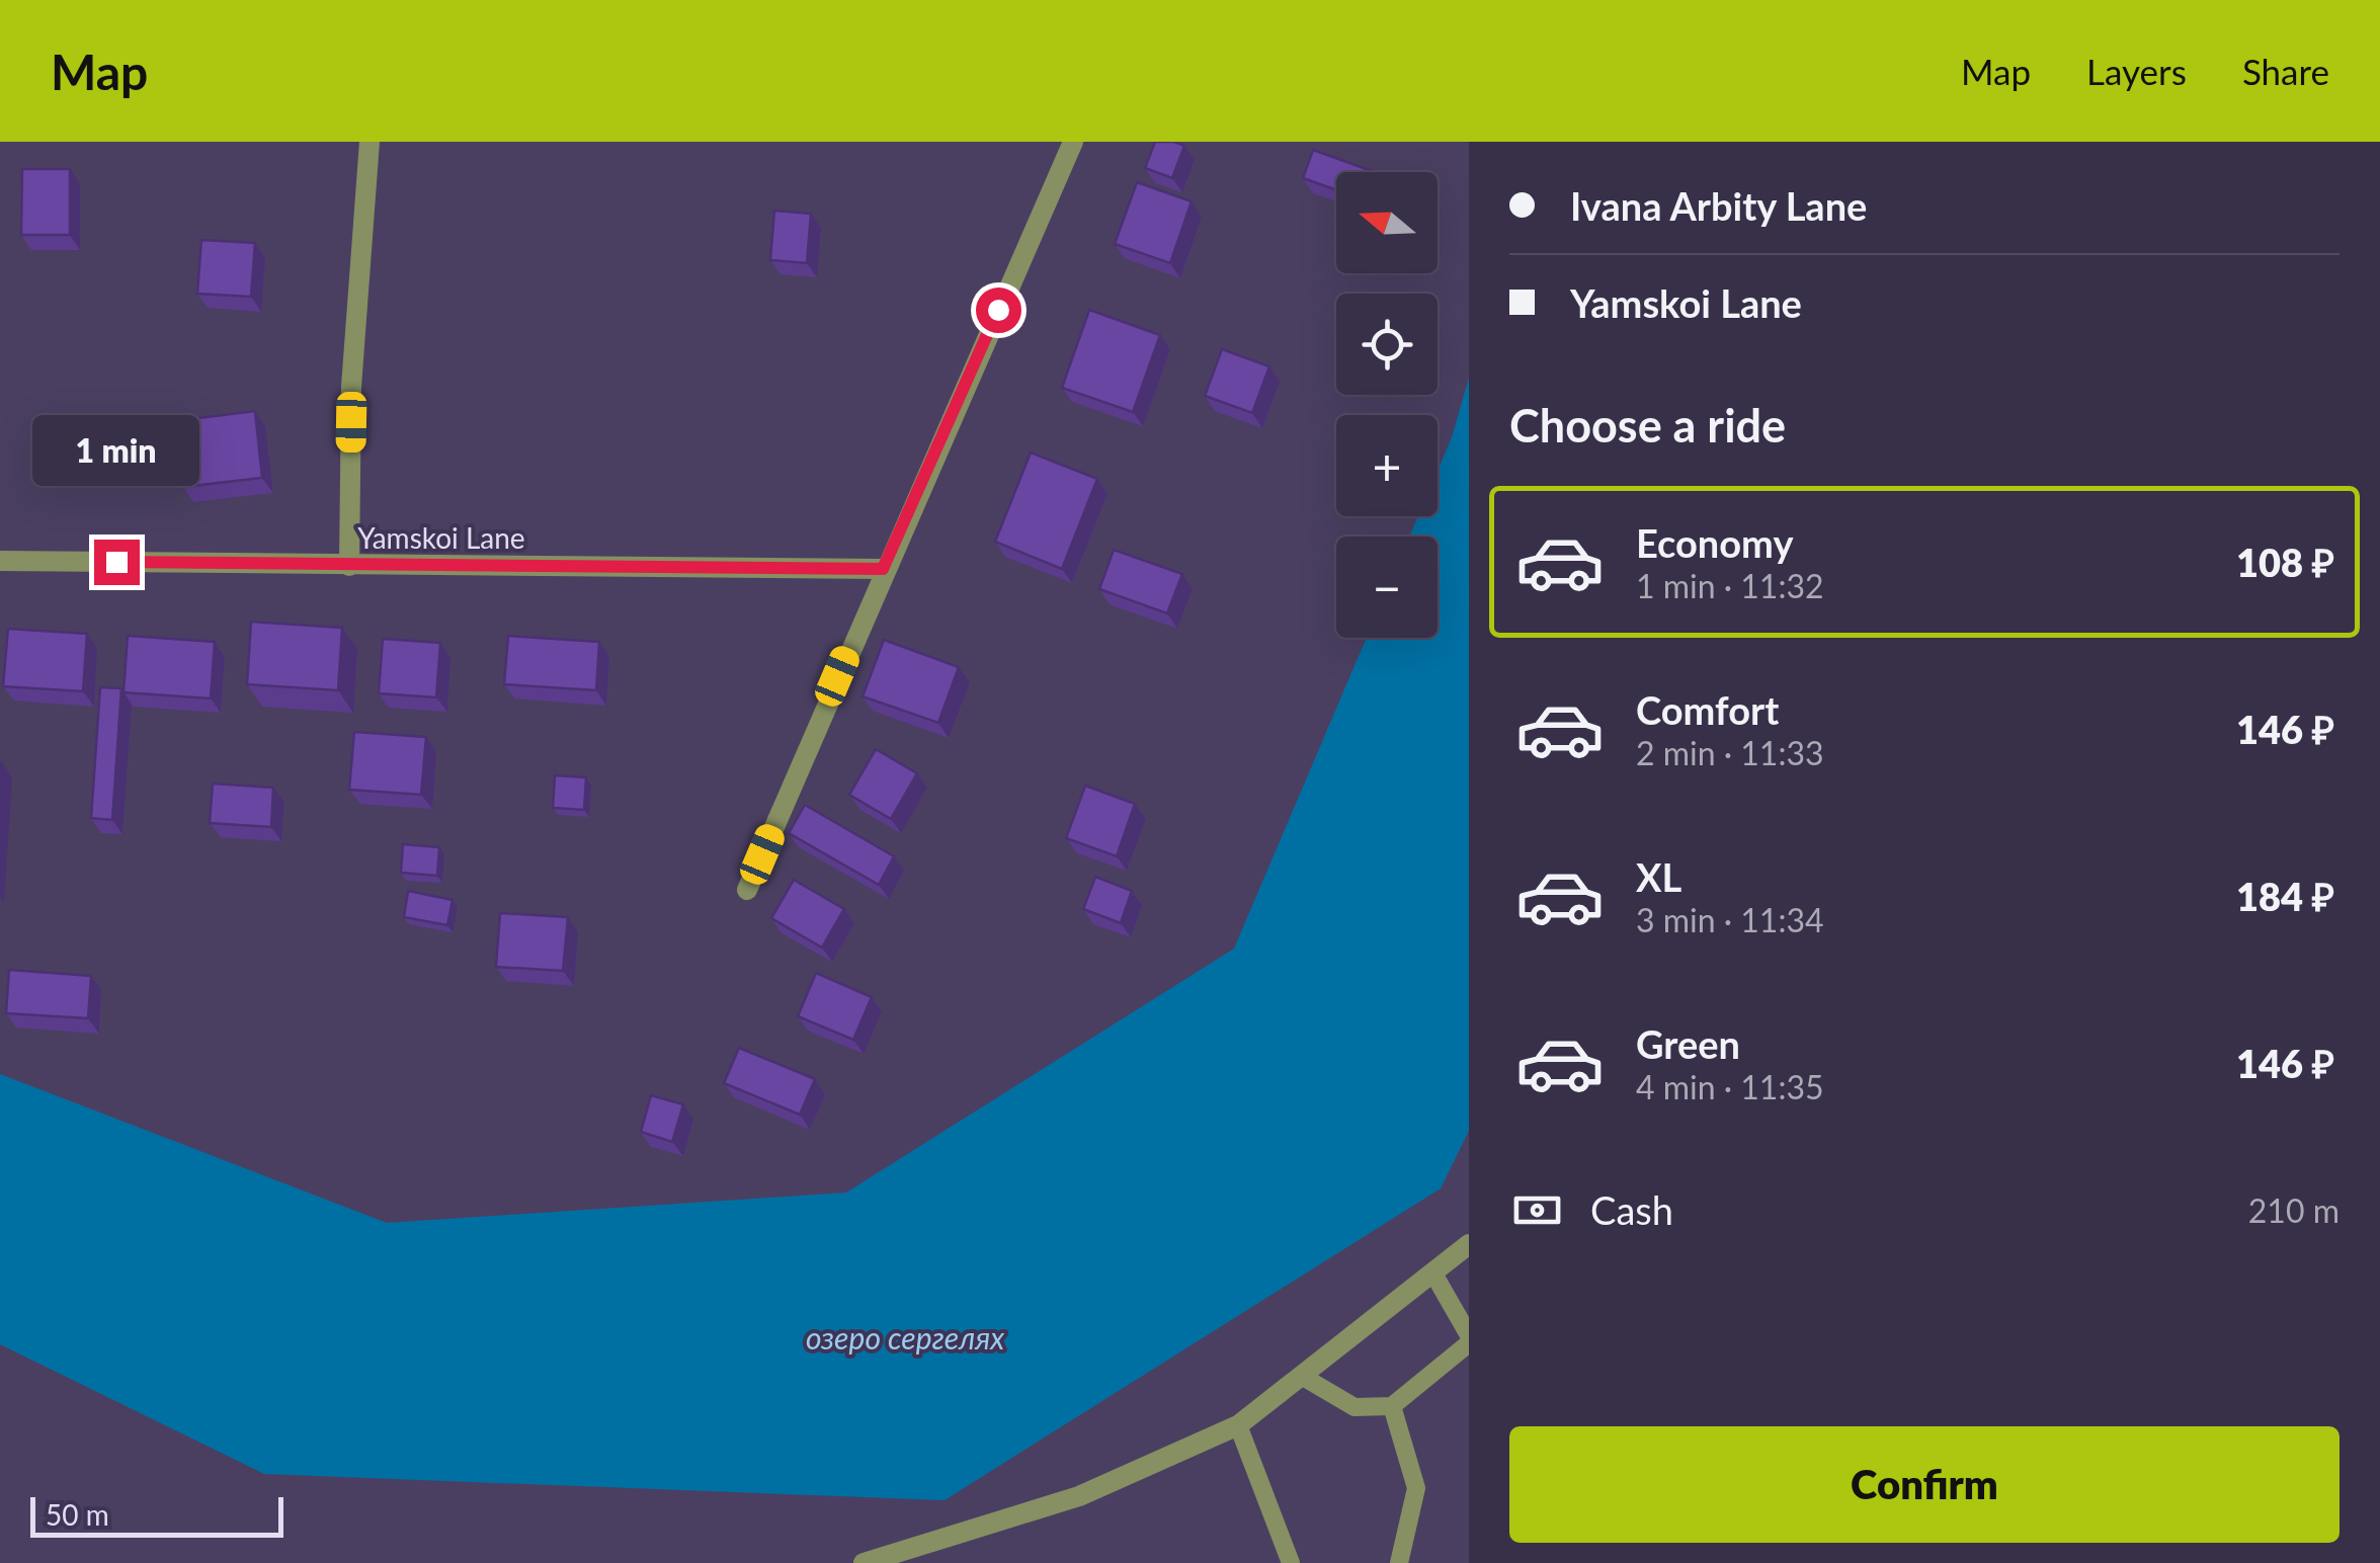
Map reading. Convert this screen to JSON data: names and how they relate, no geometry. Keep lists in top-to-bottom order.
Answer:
{
  "streets": {
    "street": ["Yamskoi Lane"]
  },
  "water": ["озеро сергелях"],
  "scale_bar": "50 m",
  "north": "left",
  "page": {
    "header": "Map",
    "nav": ["Map", "Layers", "Share"],
    "banner": ["Ivana Arbity Lane", "Yamskoi Lane"],
    "map_buttons": ["+", "−"],
    "heading": "Choose a ride",
    "bubble": "1 min",
    "list": [
      {
        "name": "Economy",
        "note": "1 min · 11:32",
        "value": "108 ₽"
      },
      {
        "name": "Comfort",
        "note": "2 min · 11:33",
        "value": "146 ₽"
      },
      {
        "name": "XL",
        "note": "3 min · 11:34",
        "value": "184 ₽"
      },
      {
        "name": "Green",
        "note": "4 min · 11:35",
        "value": "146 ₽"
      }
    ],
    "pay": ["Cash", "210 m"],
    "buttons": "Confirm",
    "scale": "50 m"
  }
}
